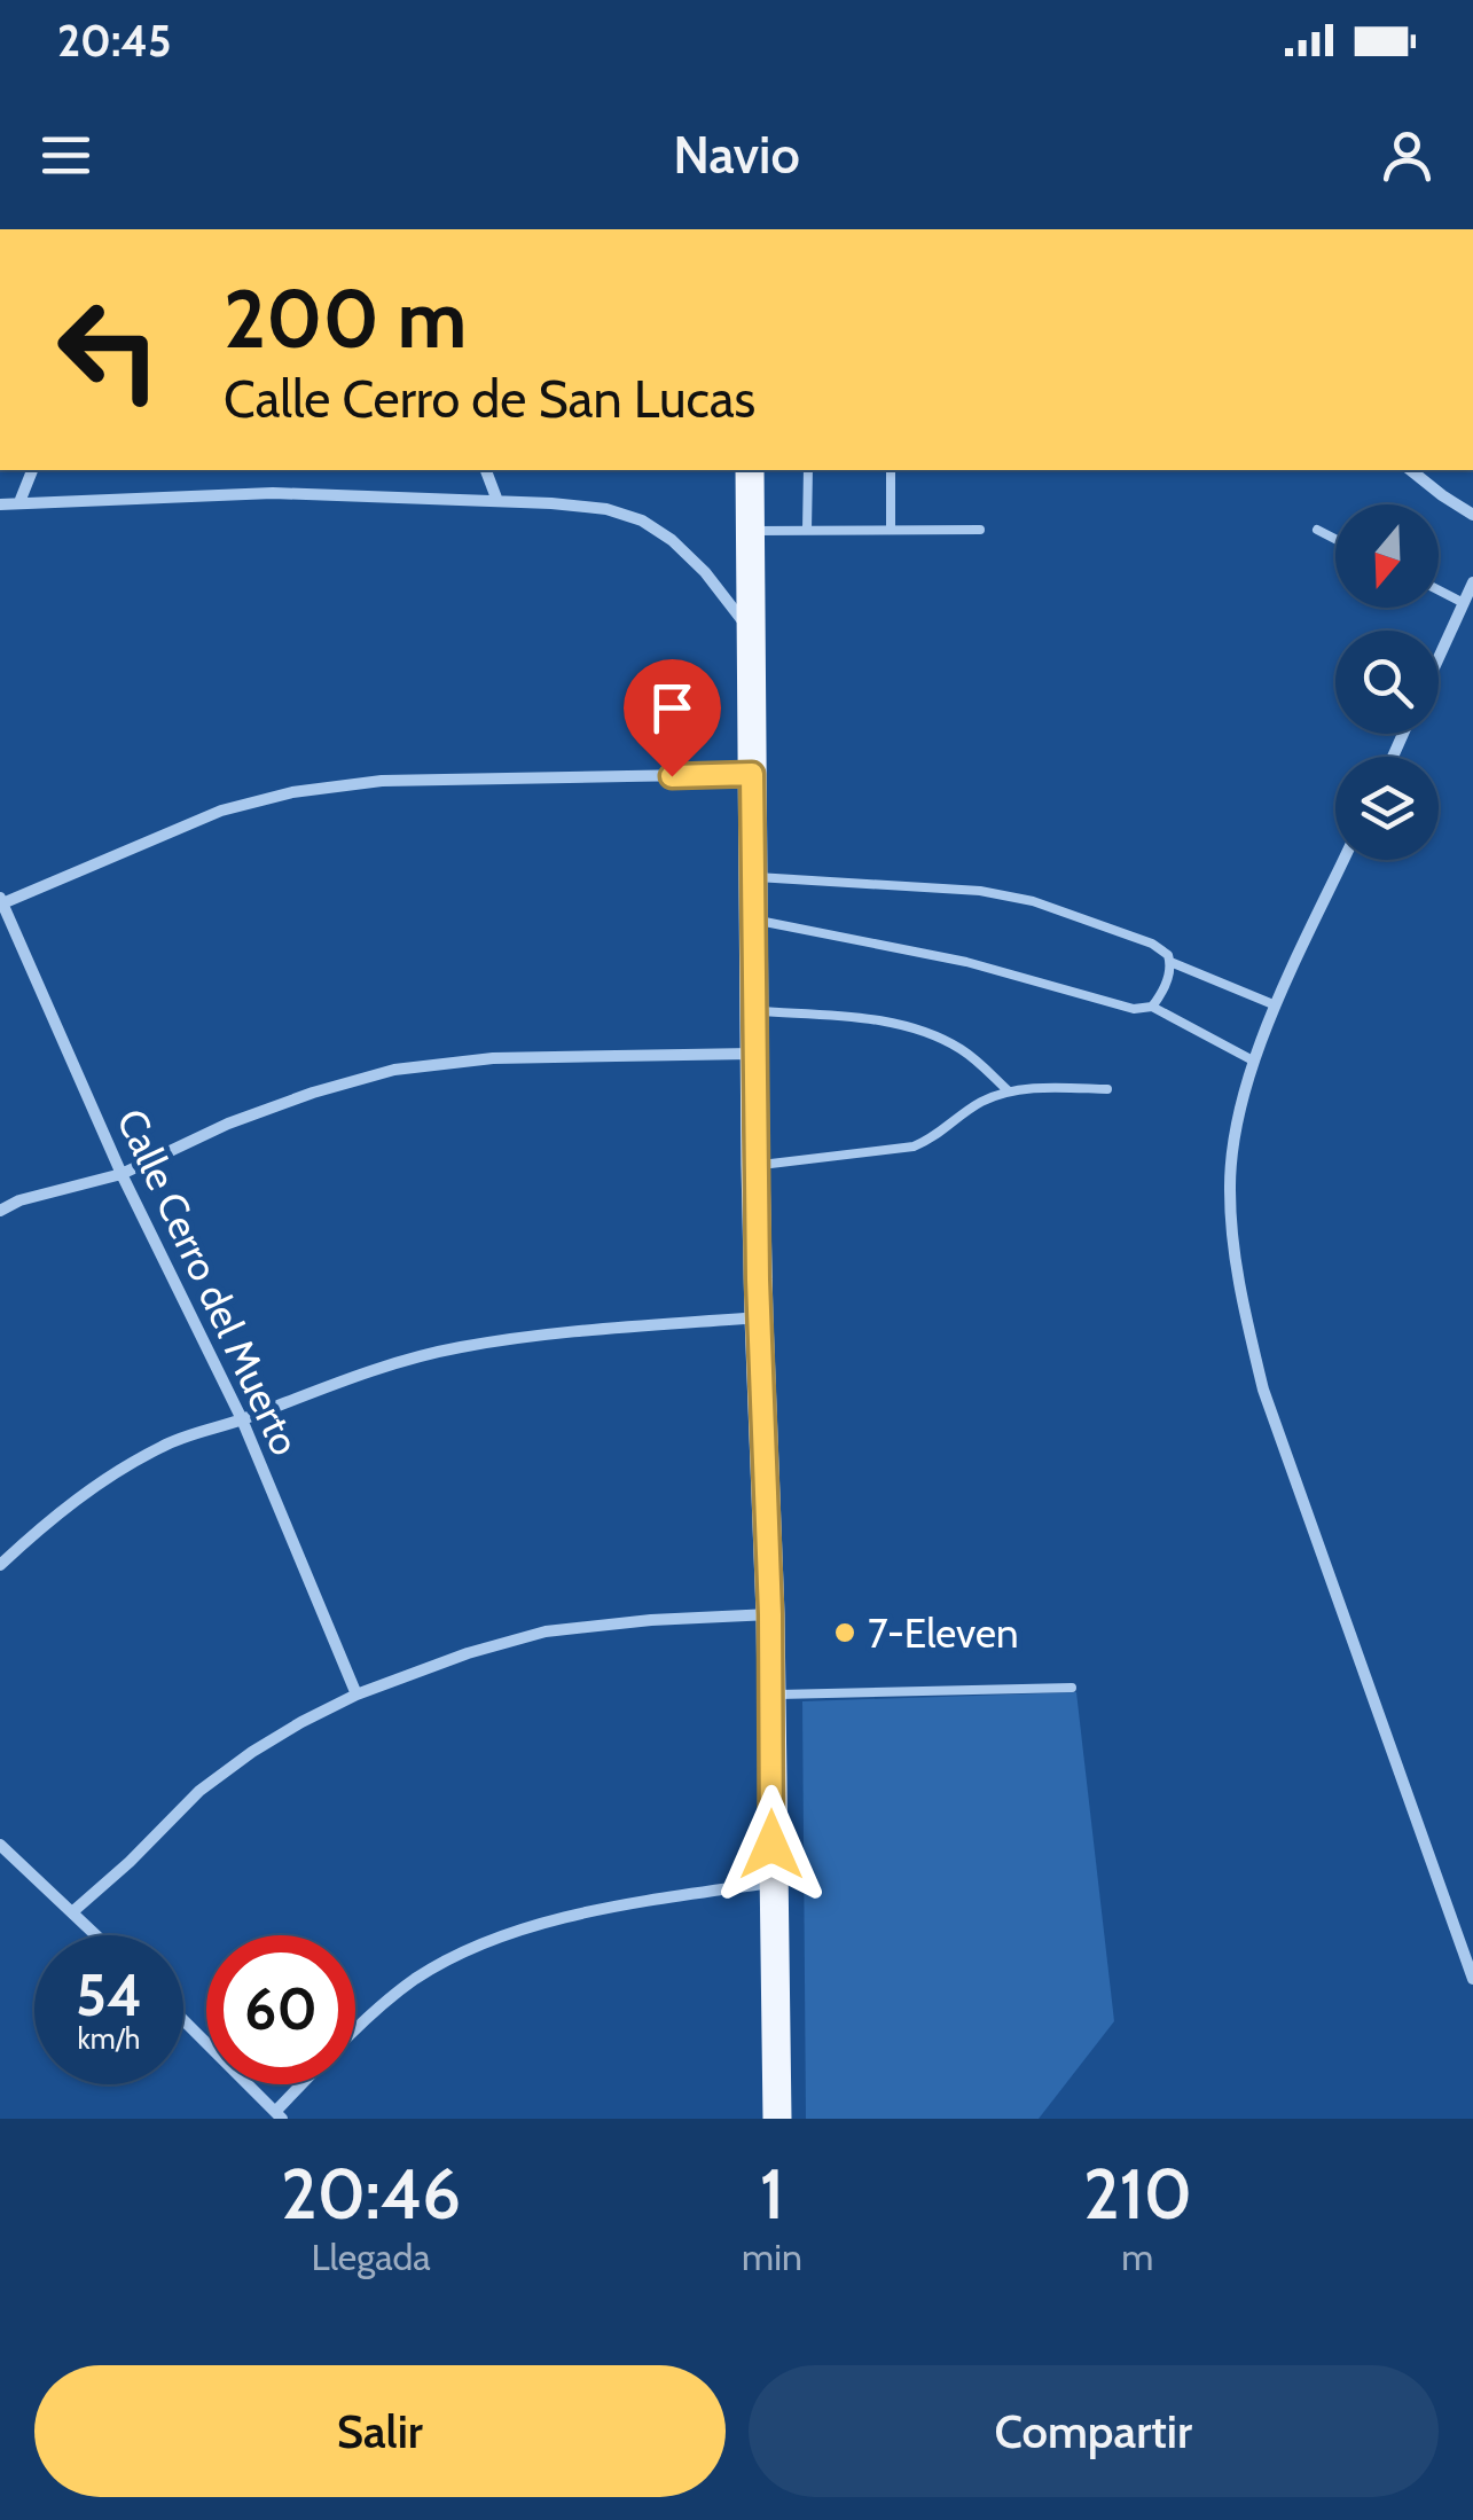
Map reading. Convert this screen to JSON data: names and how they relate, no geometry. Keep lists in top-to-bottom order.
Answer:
{
  "streets": {
    "street": ["Calle Cerro del Muerto"]
  },
  "places": ["7-Eleven"],
  "north": "bottom",
  "page": {
    "status": "20:45",
    "header": "Navio",
    "turn": ["200 m", "Calle Cerro de San Lucas"],
    "speed": "54 km/h",
    "limit": "60",
    "eta": [
      "20:46",
      "Llegada",
      "1",
      "min",
      "210",
      "m"
    ],
    "buttons": ["Salir", "Compartir"]
  }
}
